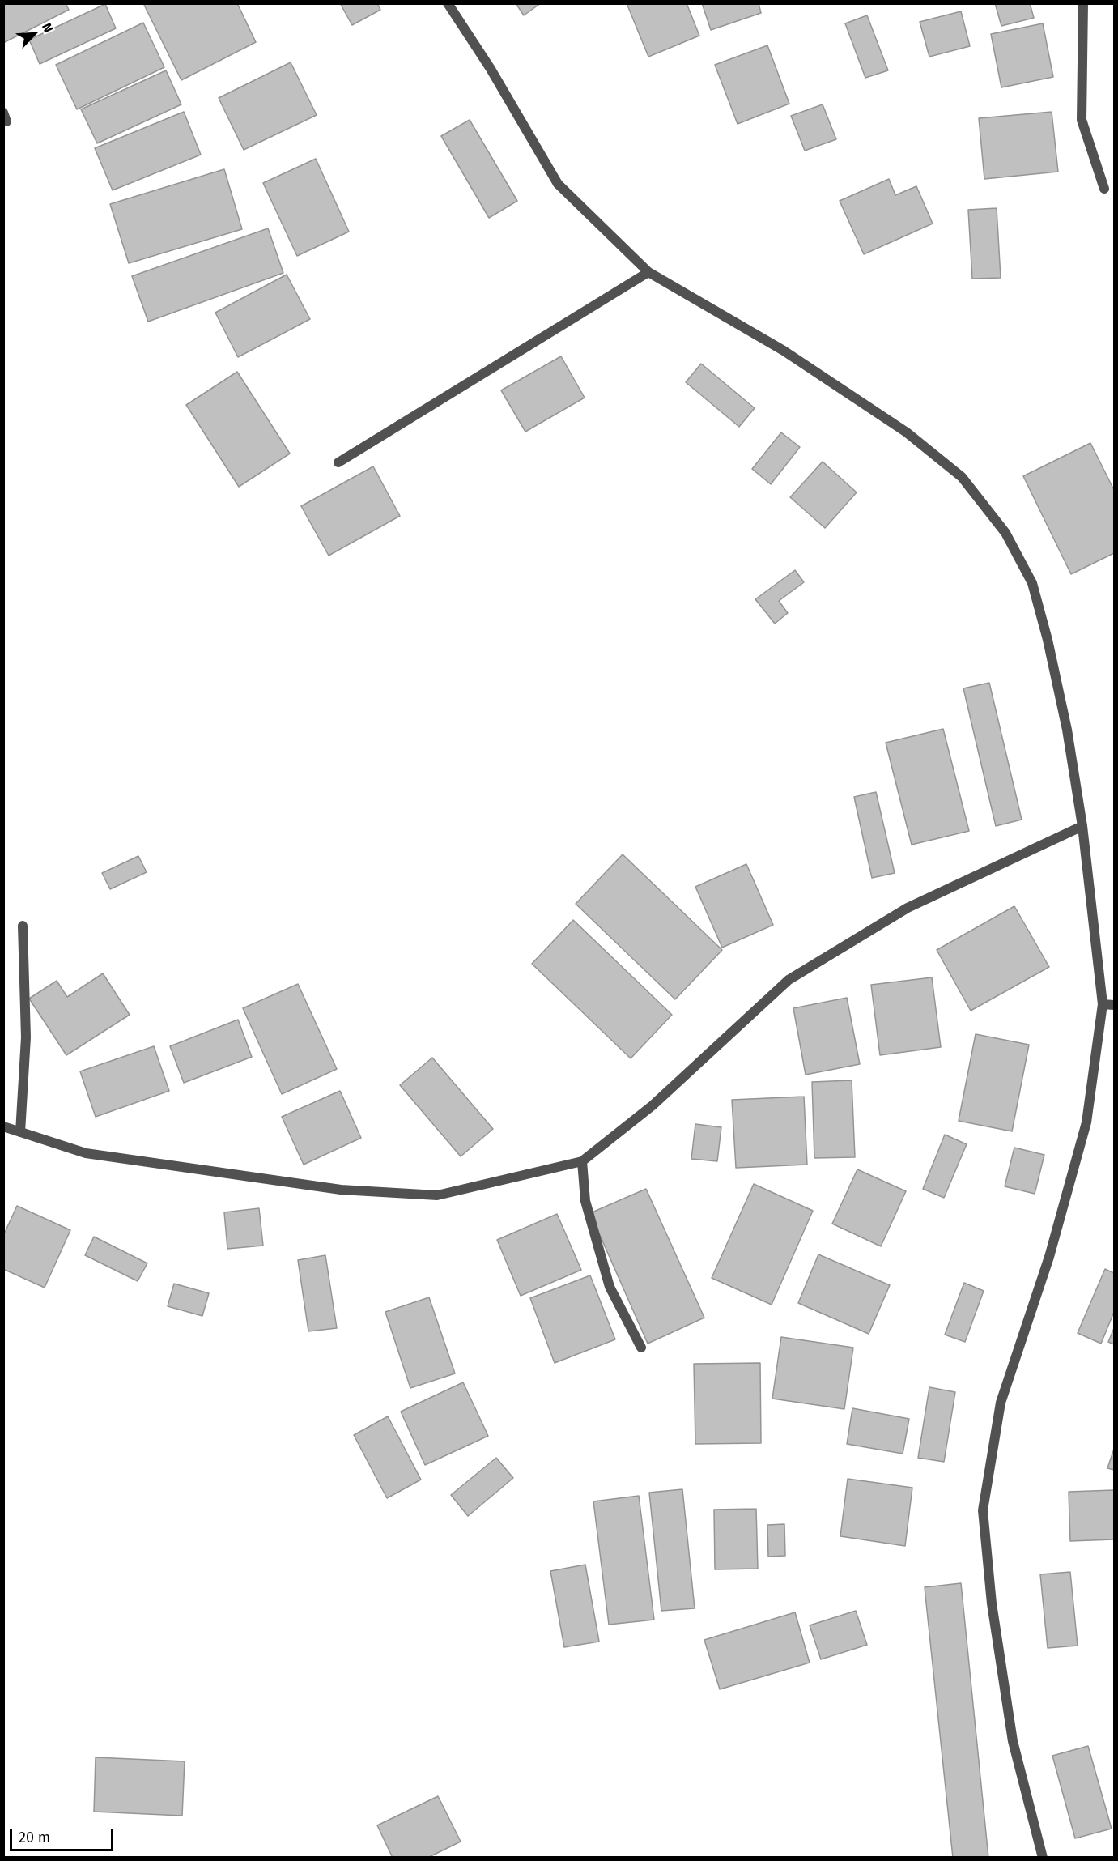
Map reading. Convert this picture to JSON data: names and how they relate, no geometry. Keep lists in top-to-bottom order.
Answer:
{
  "scale_bar": "20 m",
  "north": "top right"
}
